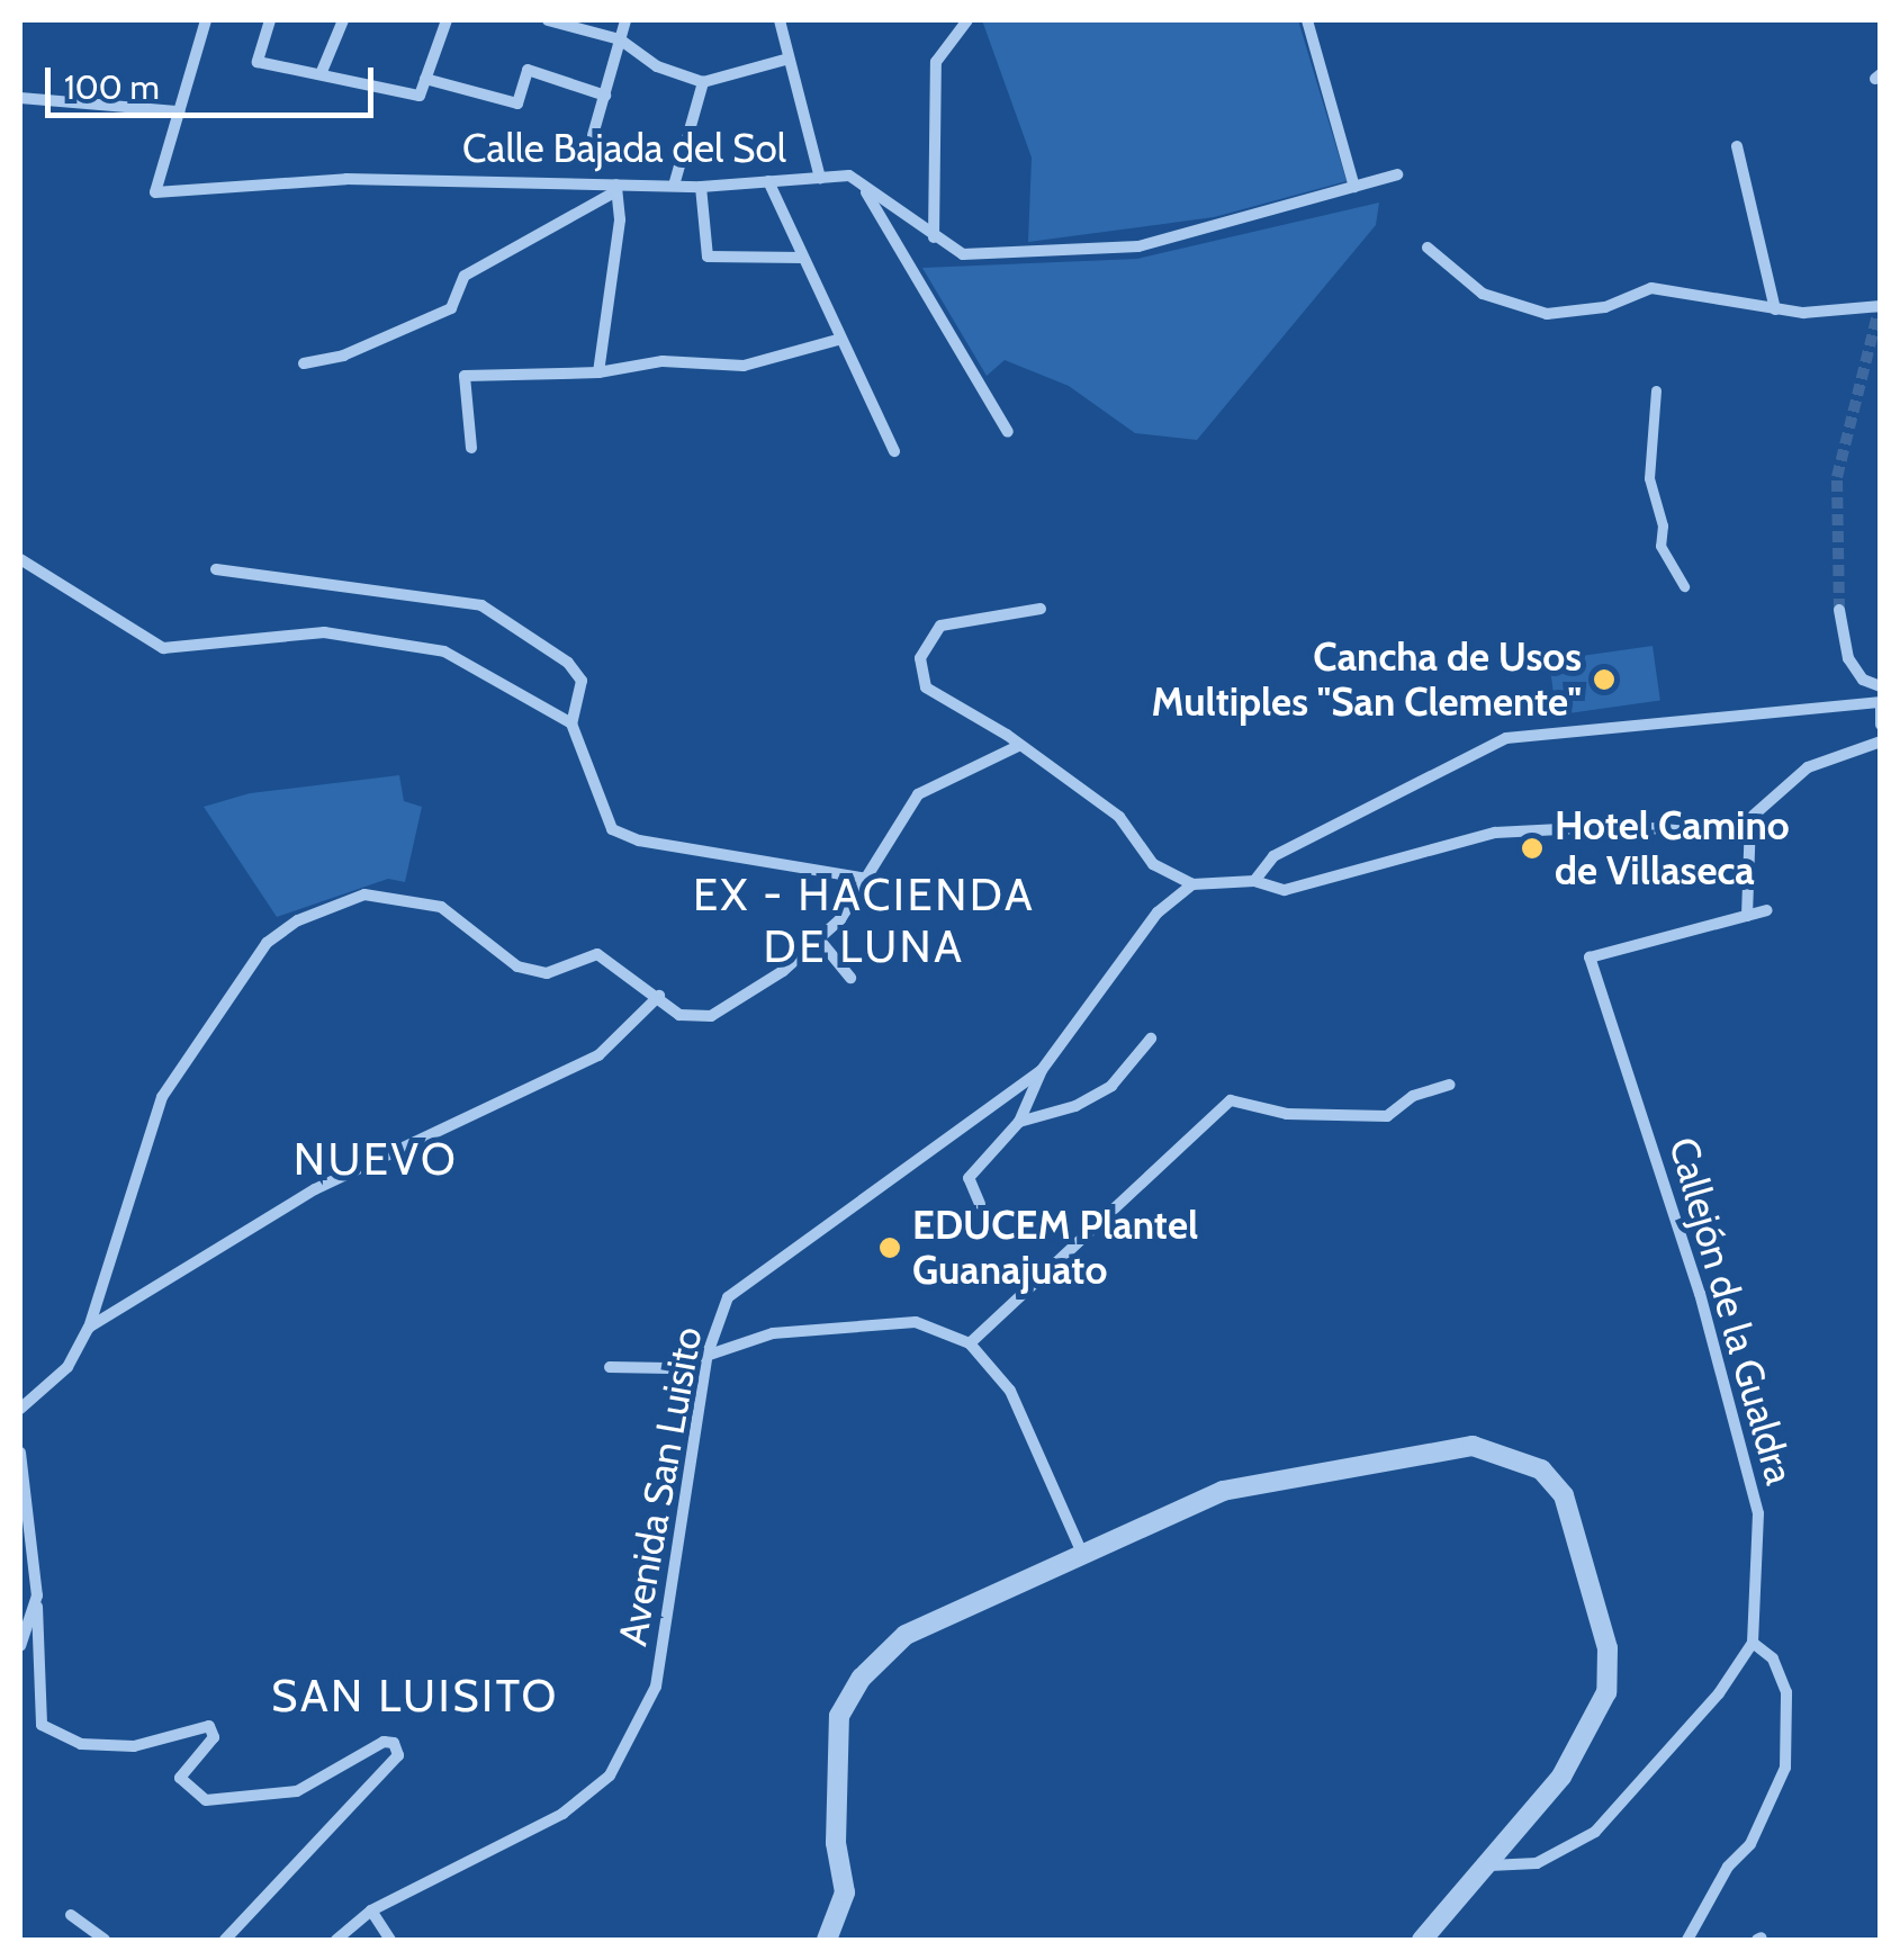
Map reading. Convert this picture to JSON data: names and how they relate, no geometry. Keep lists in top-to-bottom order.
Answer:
{
  "streets": {
    "street": ["Calle Bajada del Sol", "Callejón de la Gualdra", "Avenida San Luisito"]
  },
  "districts": ["EX - HACIENDA DE LUNA", "NUEVO", "SAN LUISITO"],
  "places": ["Cancha de Usos Multiples \"San Clemente\"", "Hotel Camino de Villaseca", "EDUCEM Plantel Guanajuato"],
  "scale_bar": "100 m"
}
